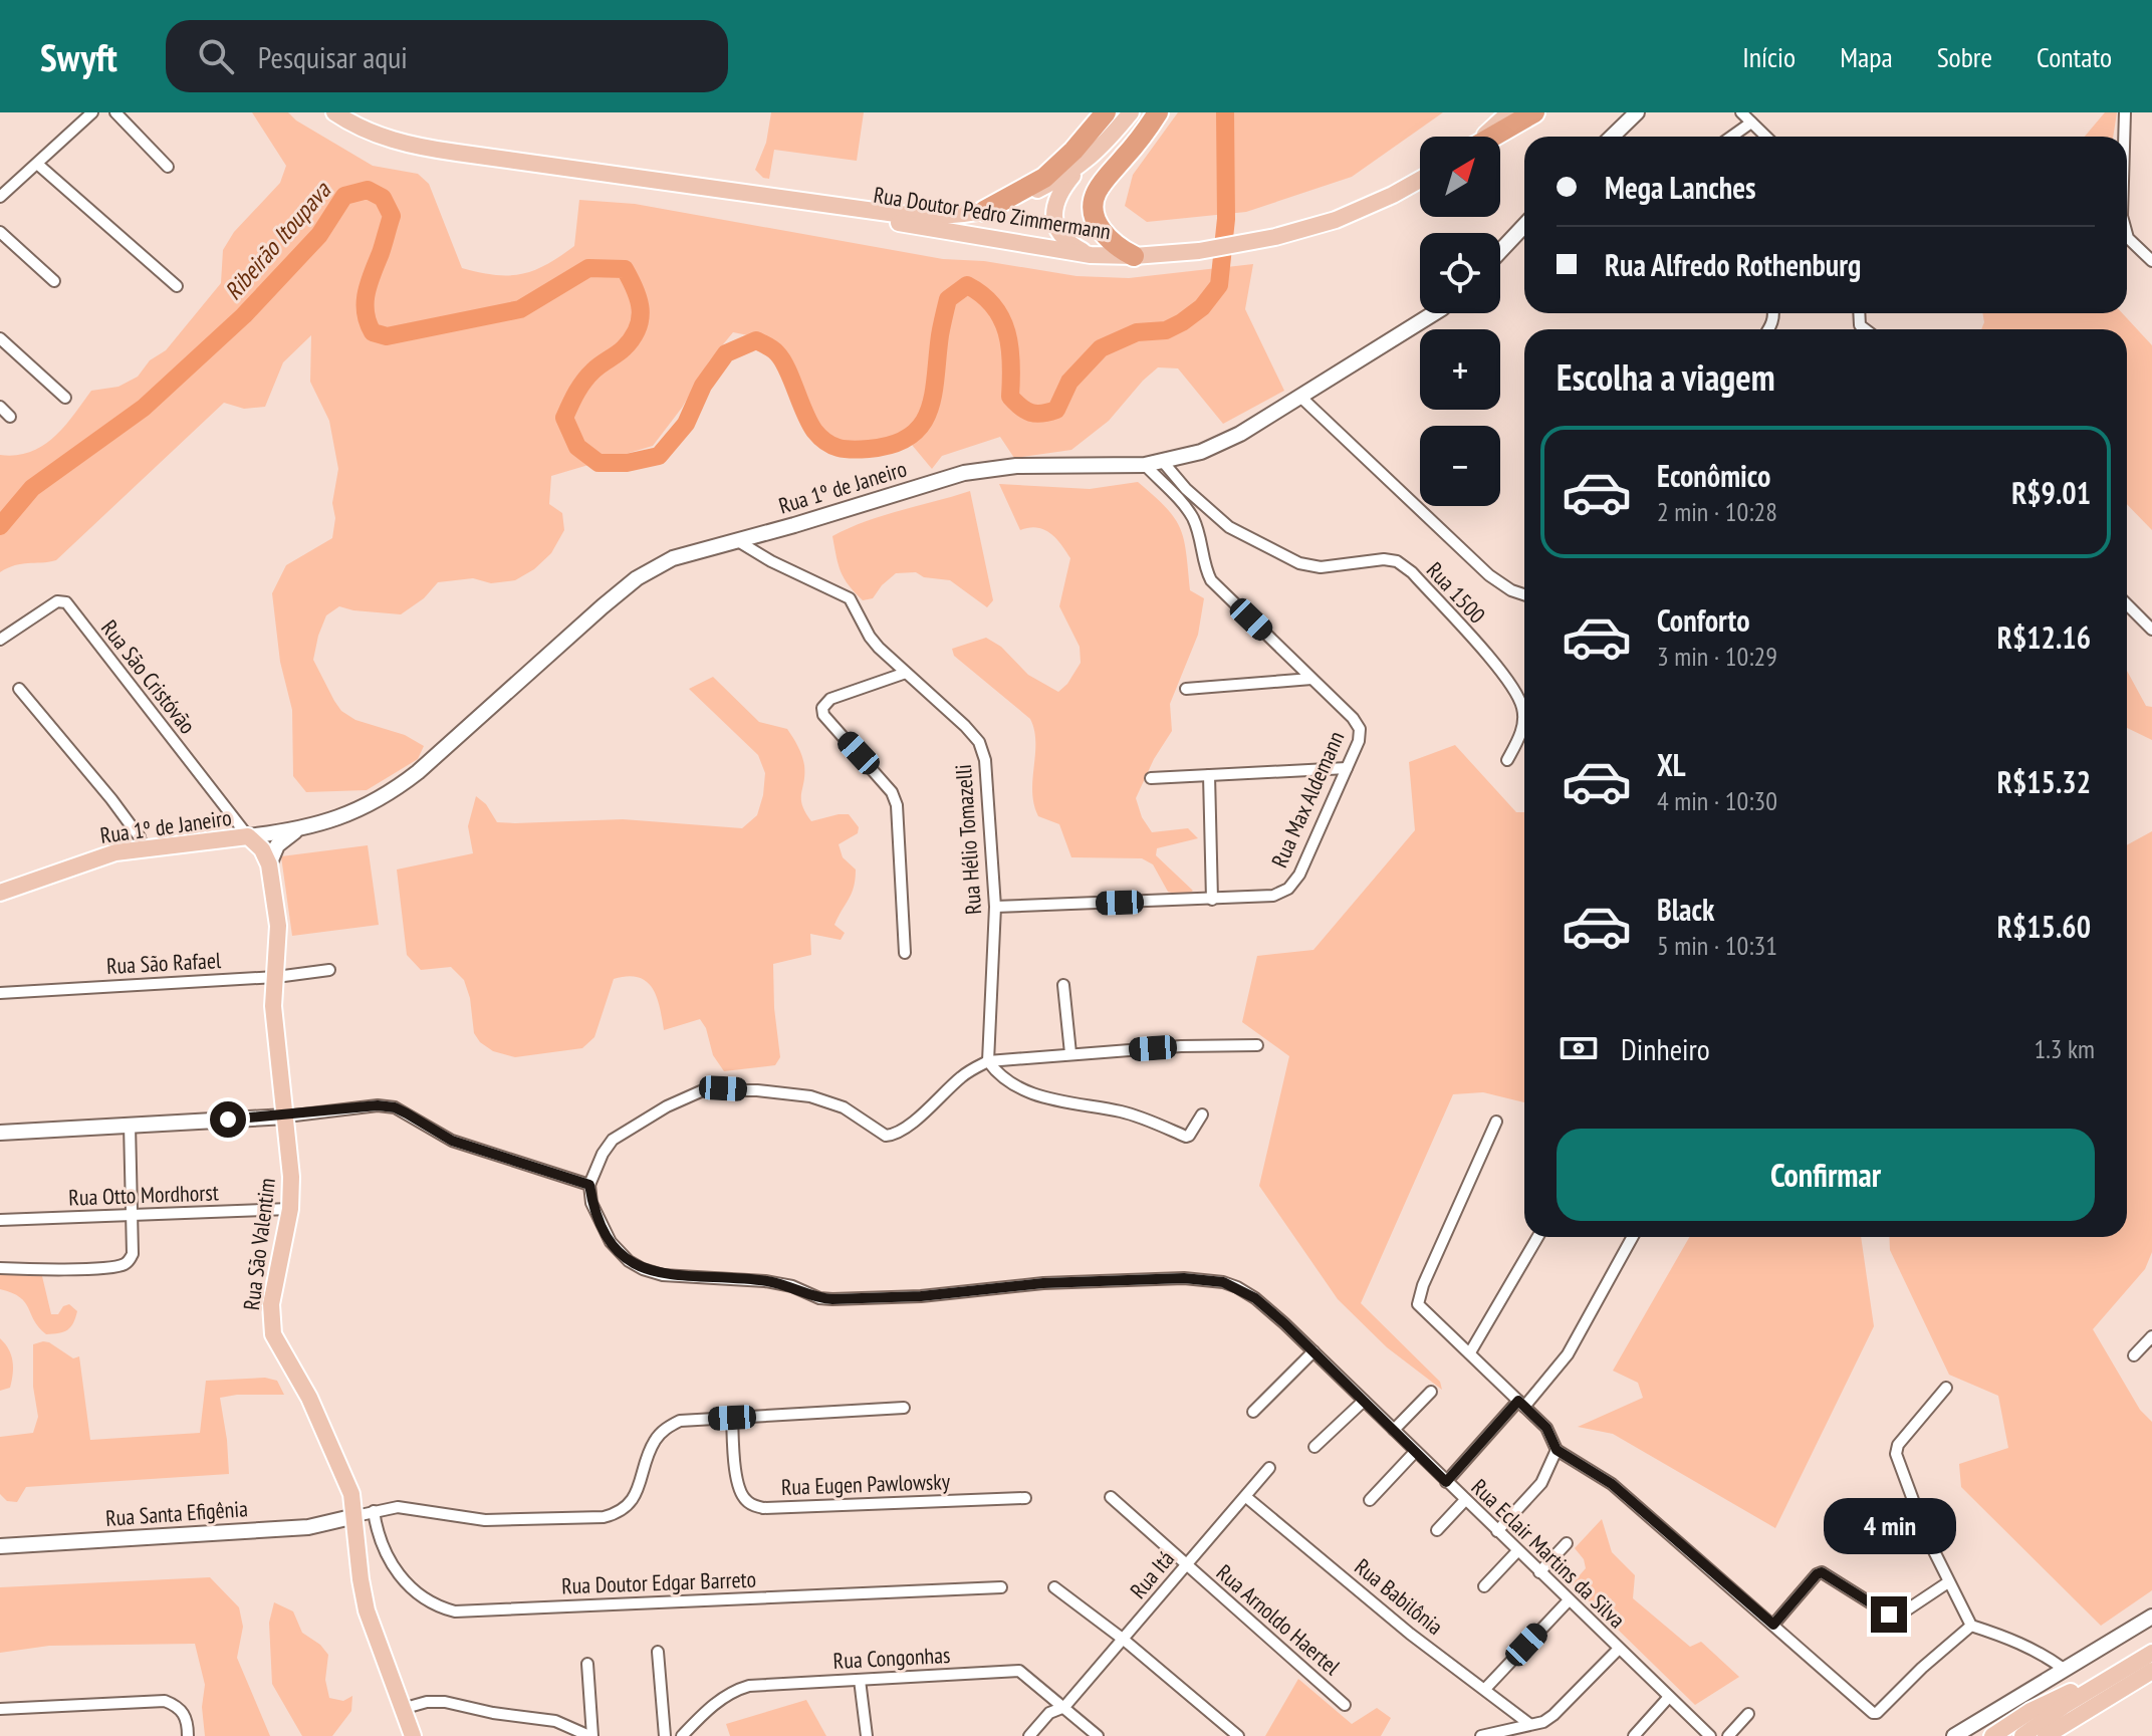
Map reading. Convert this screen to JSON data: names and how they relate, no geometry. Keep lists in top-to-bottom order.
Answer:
{
  "streets": {
    "main road": ["Rua Doutor Pedro Zimmermann", "Rua 1º de Janeiro", "Rua São Valentim"],
    "street": [
      "Rua 1500",
      "Rua São Cristóvão",
      "Rua Max Aldemann",
      "Rua Hélio Tomazelli",
      "Rua São Rafael",
      "Rua Otto Mordhorst",
      "Rua Eugen Pawlowsky",
      "Rua Santa Efigênia",
      "Rua Eclair Martins da Silva",
      "Rua Itá",
      "Rua Doutor Edgar Barreto",
      "Rua Babilônia",
      "Rua Arnoldo Haertel",
      "Rua Congonhas"
    ]
  },
  "crossings": [
    ["Rua 1º de Janeiro", "Rua 1500"],
    ["Rua 1º de Janeiro", "Rua São Cristóvão"],
    ["Rua 1º de Janeiro", "Rua Max Aldemann"],
    ["Rua 1º de Janeiro", "Rua Hélio Tomazelli"],
    ["Rua 1º de Janeiro", "Rua São Valentim"],
    ["Rua São Cristóvão", "Rua São Valentim"],
    ["Rua Max Aldemann", "Rua Hélio Tomazelli"],
    ["Rua São Rafael", "Rua São Valentim"],
    ["Rua Otto Mordhorst", "Rua São Valentim"],
    ["Rua São Valentim", "Rua Santa Efigênia"],
    ["Rua Itá", "Rua Babilônia"],
    ["Rua Itá", "Rua Arnoldo Haertel"],
    ["Rua Itá", "Rua Congonhas"]
  ],
  "water": ["Ribeirão Itoupava"],
  "north": "top right",
  "page": {
    "header": "Swyft",
    "search": "Pesquisar aqui",
    "nav": [
      "Início",
      "Mapa",
      "Sobre",
      "Contato"
    ],
    "map_buttons": ["+", "−"],
    "banner": ["Mega Lanches", "Rua Alfredo Rothenburg"],
    "heading": "Escolha a viagem",
    "list": [
      {
        "name": "Econômico",
        "note": "2 min · 10:28",
        "value": "R$9.01"
      },
      {
        "name": "Conforto",
        "note": "3 min · 10:29",
        "value": "R$12.16"
      },
      {
        "name": "XL",
        "note": "4 min · 10:30",
        "value": "R$15.32"
      },
      {
        "name": "Black",
        "note": "5 min · 10:31",
        "value": "R$15.60"
      }
    ],
    "pay": ["Dinheiro", "1.3 km"],
    "buttons": "Confirmar",
    "bubble": "4 min"
  }
}
